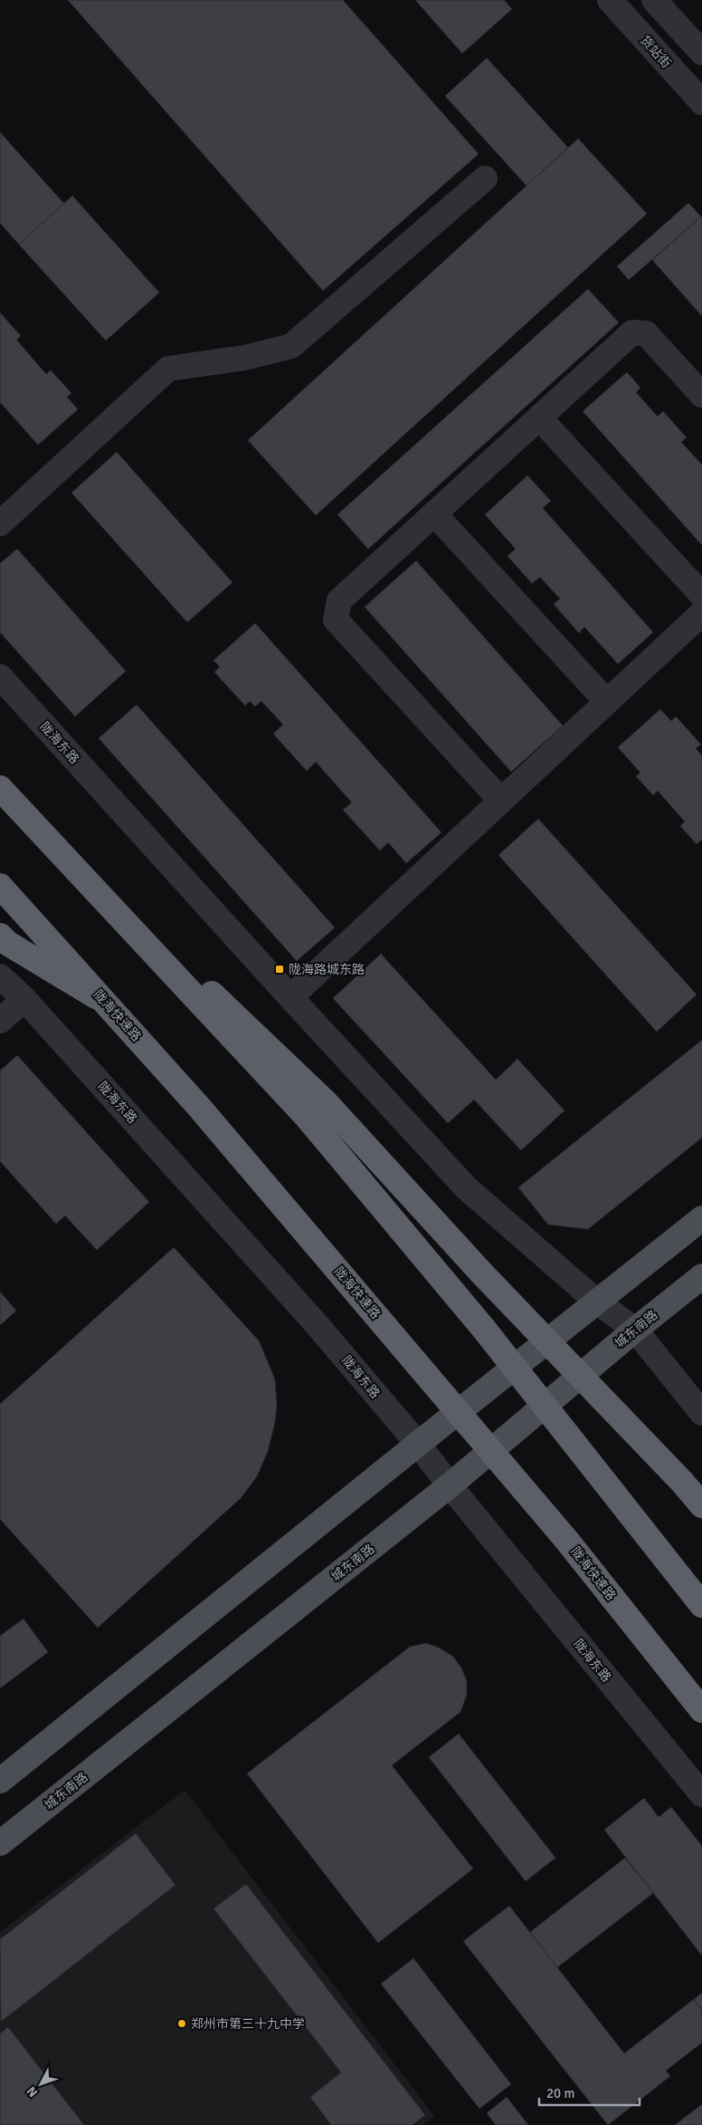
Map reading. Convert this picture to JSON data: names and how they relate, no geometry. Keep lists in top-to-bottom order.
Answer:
{
  "streets": {
    "highway": ["陇海快速路"],
    "main road": ["城东南路"],
    "street": ["货站街", "陇海东路"]
  },
  "crossings": [
    ["陇海东路", "城东南路"]
  ],
  "places": {
    "transit": ["陇海路城东路"],
    "other": ["郑州市第三十九中学"]
  },
  "scale_bar": "20 m",
  "north": "bottom left"
}
